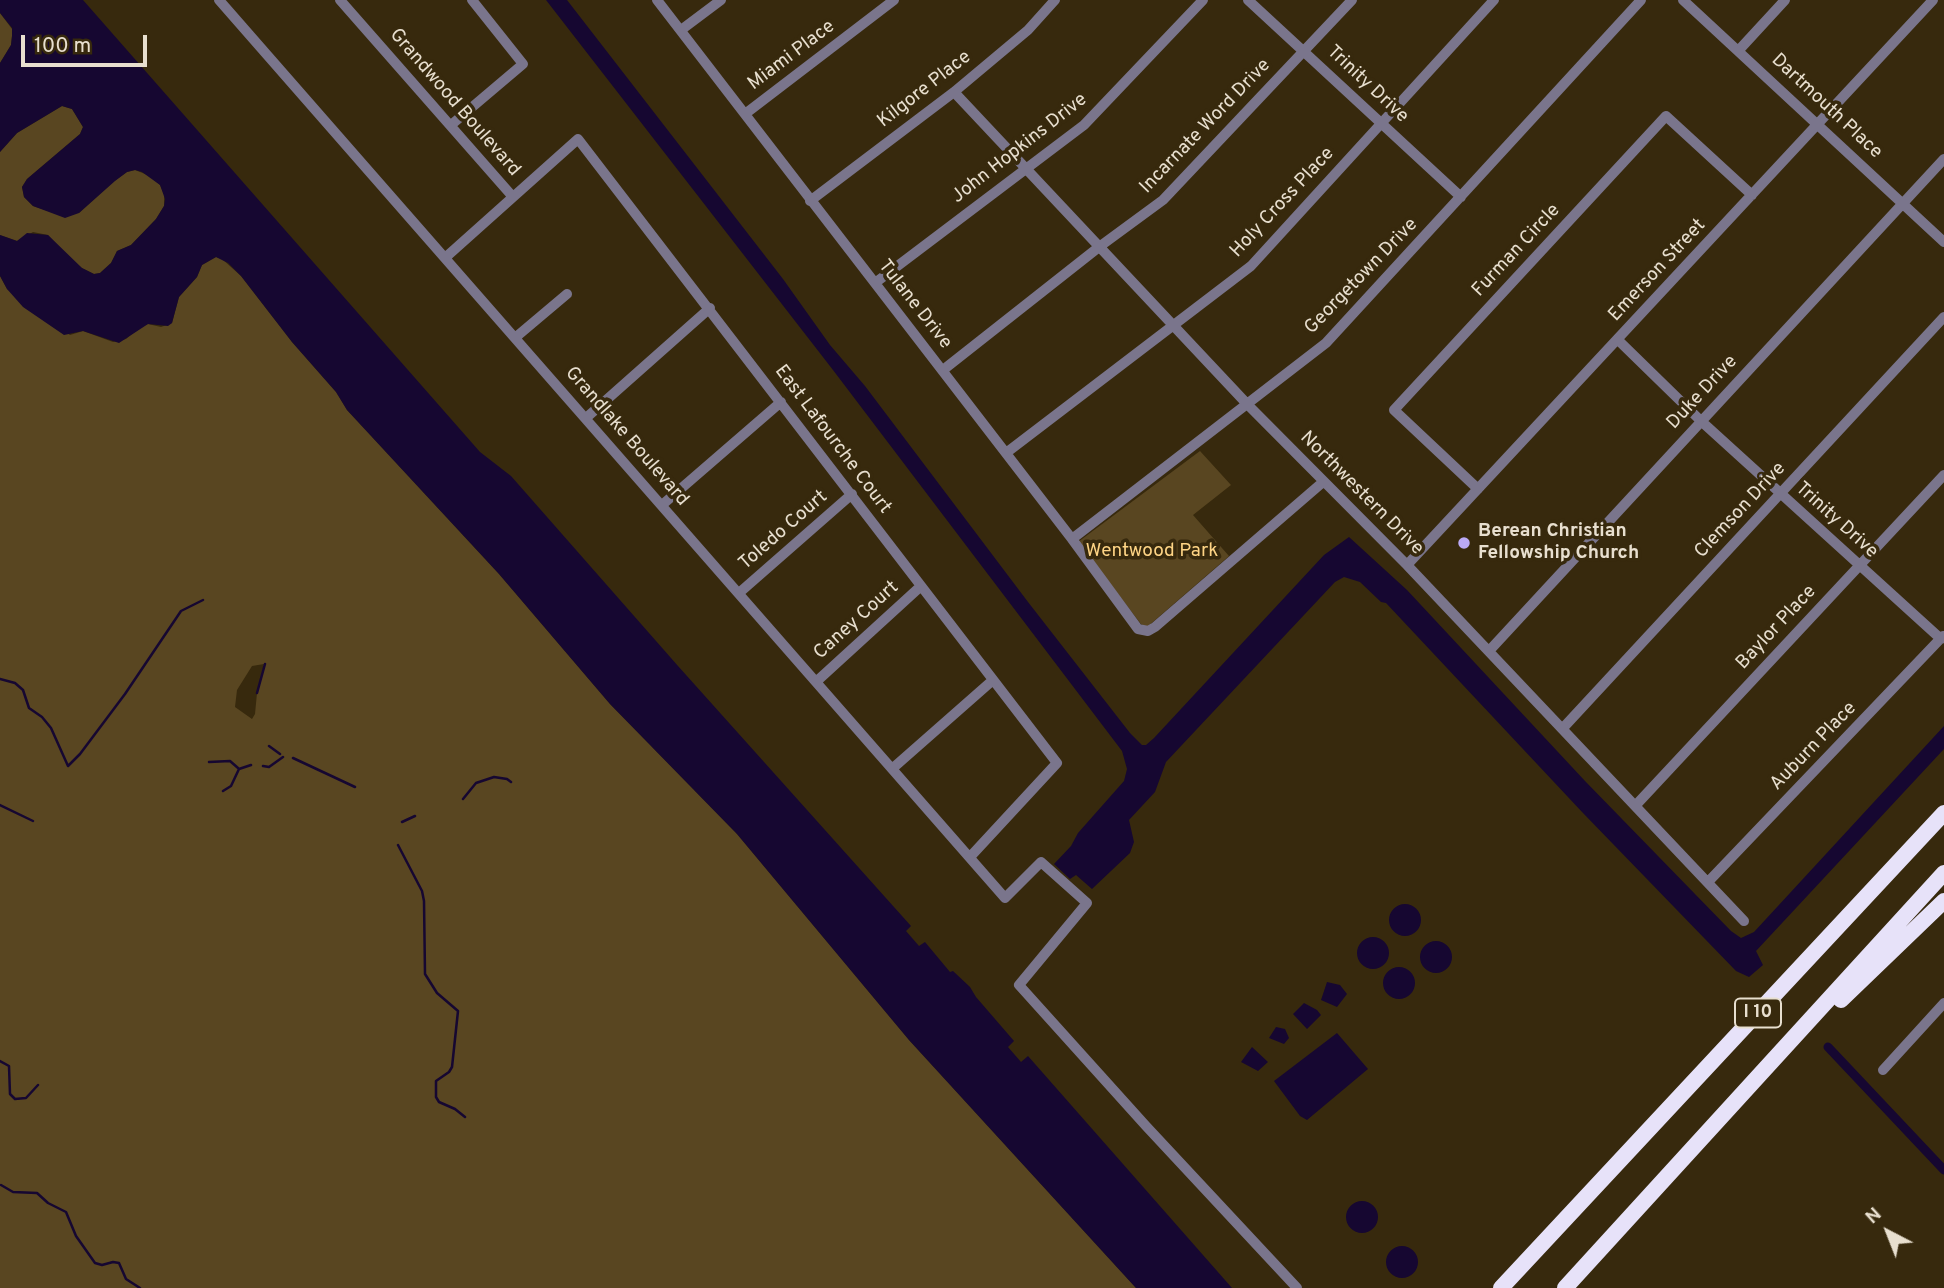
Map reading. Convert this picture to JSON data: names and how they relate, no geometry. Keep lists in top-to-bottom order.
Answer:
{
  "streets": {
    "highway": ["I 10"],
    "street": [
      "Miami Place",
      "Trinity Drive",
      "Kilgore Place",
      "Grandwood Boulevard",
      "Dartmouth Place",
      "Incarnate Word Drive",
      "John Hopkins Drive",
      "Holy Cross Place",
      "Furman Circle",
      "Emerson Street",
      "Georgetown Drive",
      "Tulane Drive",
      "Duke Drive",
      "Grandlake Boulevard",
      "East Lafourche Court",
      "Northwestern Drive",
      "Clemson Drive",
      "Toledo Court",
      "Caney Court",
      "Baylor Place",
      "Auburn Place"
    ]
  },
  "crossings": [
    ["Miami Place", "Tulane Drive"],
    ["Trinity Drive", "Incarnate Word Drive"],
    ["Trinity Drive", "Holy Cross Place"],
    ["Trinity Drive", "Emerson Street"],
    ["Trinity Drive", "Georgetown Drive"],
    ["Trinity Drive", "Duke Drive"],
    ["Trinity Drive", "Clemson Drive"],
    ["Trinity Drive", "Baylor Place"],
    ["Trinity Drive", "Auburn Place"],
    ["Kilgore Place", "Tulane Drive"],
    ["Kilgore Place", "Northwestern Drive"],
    ["Grandwood Boulevard", "East Lafourche Court"],
    ["Dartmouth Place", "Emerson Street"],
    ["Dartmouth Place", "Duke Drive"],
    ["Incarnate Word Drive", "Tulane Drive"],
    ["Incarnate Word Drive", "Northwestern Drive"],
    ["John Hopkins Drive", "Tulane Drive"],
    ["John Hopkins Drive", "Northwestern Drive"],
    ["Holy Cross Place", "Tulane Drive"],
    ["Holy Cross Place", "Northwestern Drive"],
    ["Furman Circle", "Emerson Street"],
    ["Emerson Street", "Northwestern Drive"],
    ["Georgetown Drive", "Tulane Drive"],
    ["Georgetown Drive", "Northwestern Drive"],
    ["Tulane Drive", "Northwestern Drive"],
    ["Duke Drive", "Northwestern Drive"],
    ["Grandlake Boulevard", "East Lafourche Court"],
    ["Grandlake Boulevard", "Toledo Court"],
    ["Grandlake Boulevard", "Caney Court"],
    ["East Lafourche Court", "Toledo Court"],
    ["East Lafourche Court", "Caney Court"],
    ["Northwestern Drive", "Clemson Drive"],
    ["Northwestern Drive", "Baylor Place"],
    ["Northwestern Drive", "Auburn Place"]
  ],
  "parks": ["Wentwood Park"],
  "places": ["Berean Christian Fellowship Church"],
  "scale_bar": "100 m",
  "north": "top left"
}
